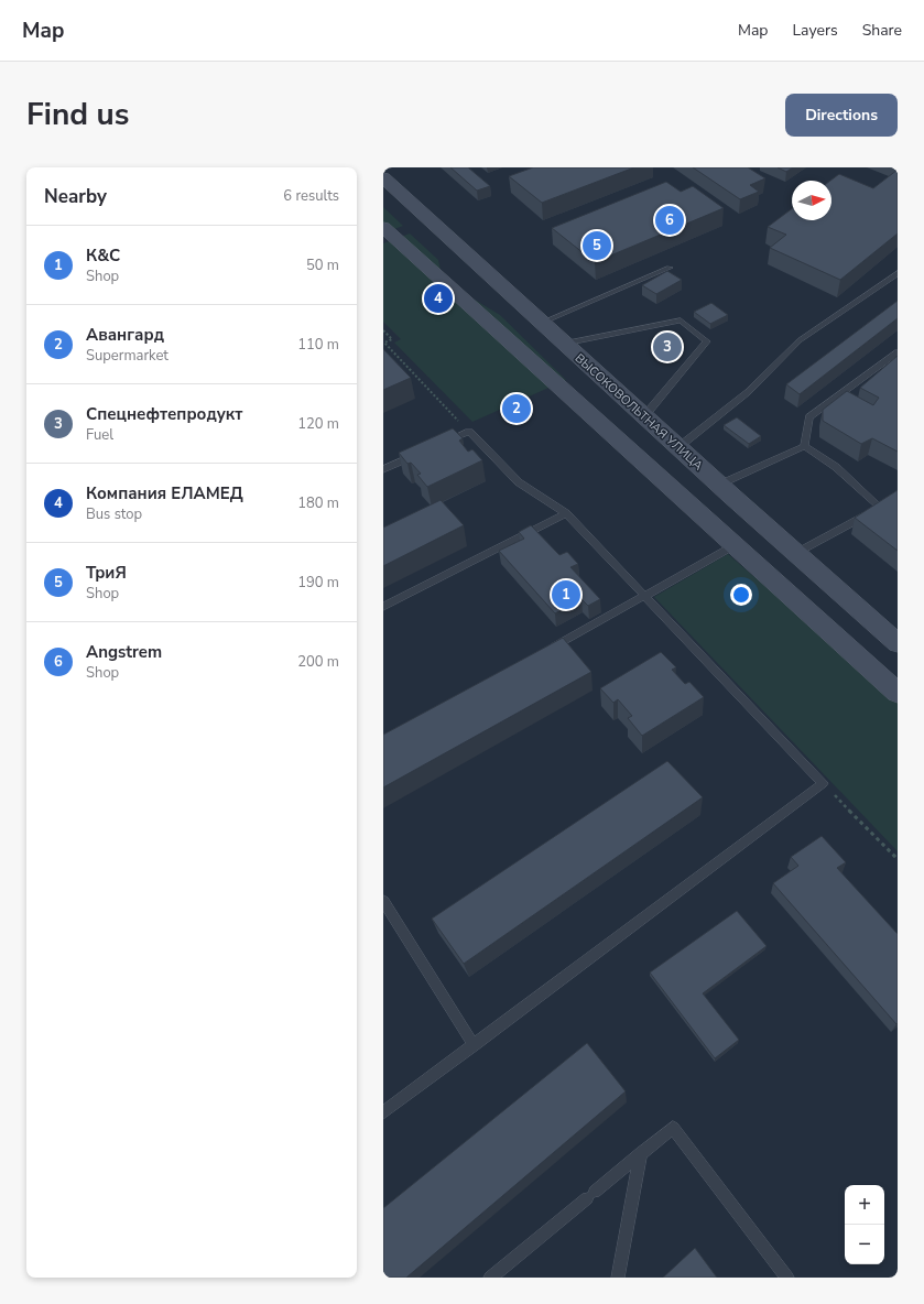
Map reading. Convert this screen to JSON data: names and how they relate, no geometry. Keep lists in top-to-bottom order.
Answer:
{
  "streets": {
    "street": ["ВЫСОКОВОЛЬТНАЯ УЛИЦА"]
  },
  "north": "right",
  "page": {
    "header": "Map",
    "nav": ["Map", "Layers", "Share"],
    "title": "Find us",
    "buttons": "Directions",
    "heading": ["Nearby", "6 results"],
    "pins": [
      "6",
      "5",
      "4",
      "3",
      "2",
      "1"
    ],
    "list": [
      {
        "mark": "1",
        "name": "К&С",
        "note": "Shop",
        "value": "50 m"
      },
      {
        "mark": "2",
        "name": "Авангард",
        "note": "Supermarket",
        "value": "110 m"
      },
      {
        "mark": "3",
        "name": "Спецнефтепродукт",
        "note": "Fuel",
        "value": "120 m"
      },
      {
        "mark": "4",
        "name": "Компания ЕЛАМЕД",
        "note": "Bus stop",
        "value": "180 m"
      },
      {
        "mark": "5",
        "name": "ТриЯ",
        "note": "Shop",
        "value": "190 m"
      },
      {
        "mark": "6",
        "name": "Angstrem",
        "note": "Shop",
        "value": "200 m"
      }
    ],
    "map_buttons": ["+", "−"]
  }
}
